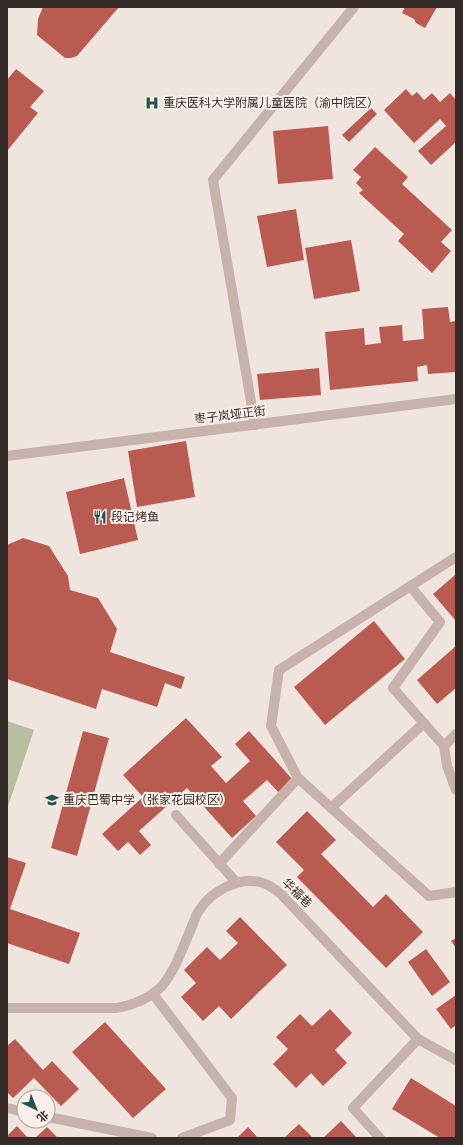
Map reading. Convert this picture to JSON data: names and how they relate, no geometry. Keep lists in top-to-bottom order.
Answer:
{
  "streets": {
    "street": ["枣子岚垭正街", "华福巷"]
  },
  "places": {
    "hospital": ["重庆医科大学附属儿童医院（渝中院区）"],
    "restaurant": ["段记烤鱼"],
    "school or university": ["重庆巴蜀中学（张家花园校区）"]
  },
  "north": "bottom right"
}
